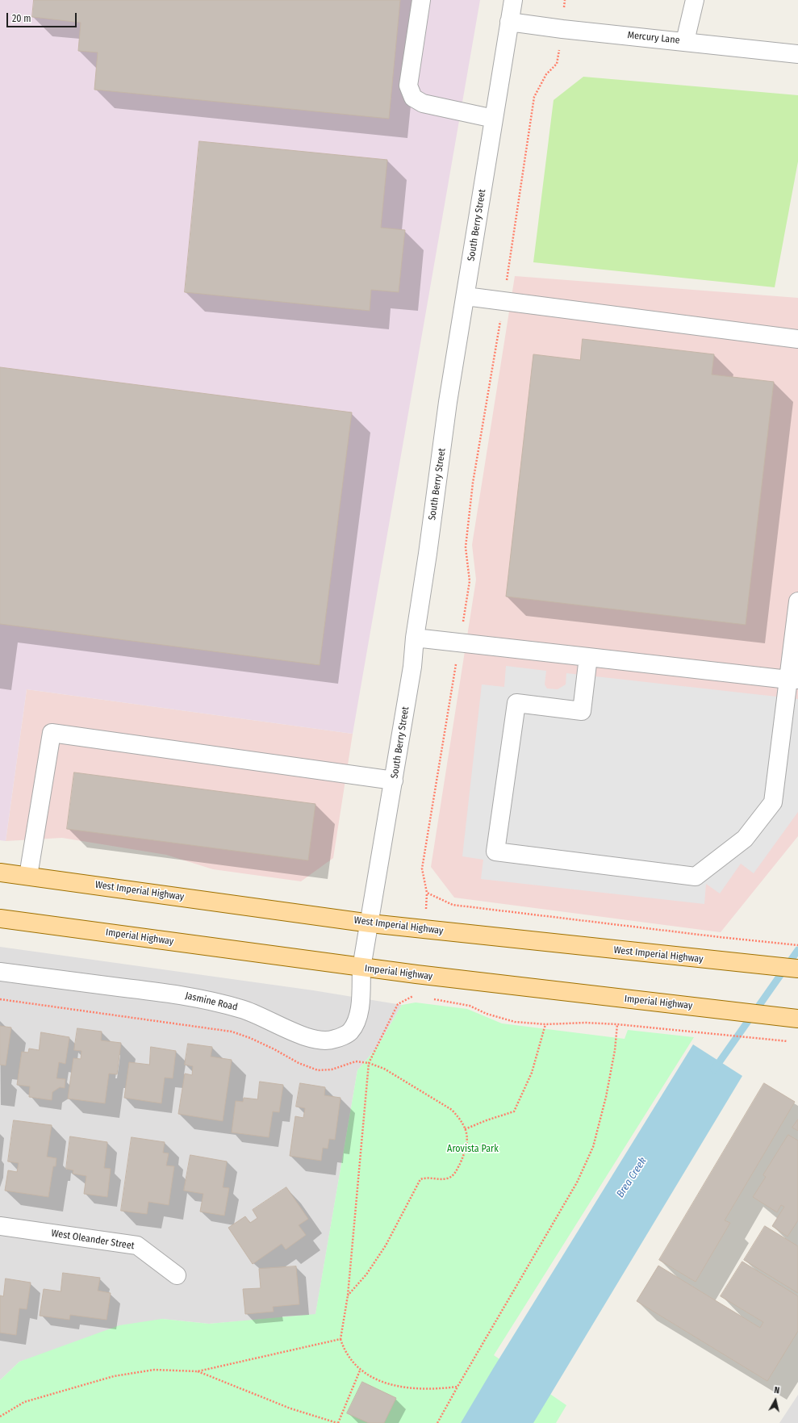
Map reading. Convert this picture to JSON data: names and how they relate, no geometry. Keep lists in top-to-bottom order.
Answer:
{
  "streets": {
    "main road": ["West Imperial Highway", "Imperial Highway"],
    "street": [
      "Mercury Lane",
      "South Berry Street",
      "Jasmine Road",
      "West Oleander Street"
    ]
  },
  "crossings": [
    ["Mercury Lane", "South Berry Street"],
    ["South Berry Street", "West Imperial Highway"],
    ["South Berry Street", "Imperial Highway"],
    ["South Berry Street", "Jasmine Road"],
    ["Imperial Highway", "Jasmine Road"]
  ],
  "water": ["Brea Creek"],
  "parks": ["Arovista Park"],
  "scale_bar": "20 m",
  "north": "top"
}
